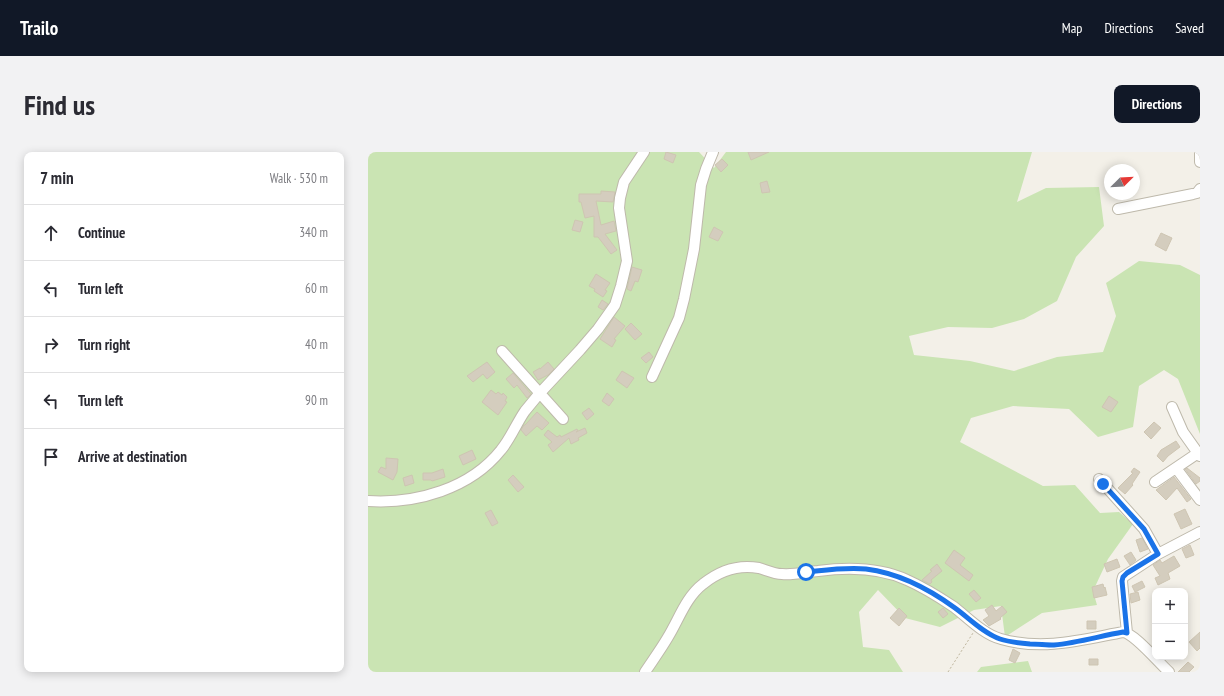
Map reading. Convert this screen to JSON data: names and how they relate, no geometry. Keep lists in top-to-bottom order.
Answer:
{
  "north": "top right",
  "page": {
    "header": "Trailo",
    "nav": ["Map", "Directions", "Saved"],
    "buttons": "Directions",
    "title": "Find us",
    "heading": ["7 min", "Walk · 530 m"],
    "list": [
      ["Continue", "340 m"],
      ["Turn left", "60 m"],
      ["Turn right", "40 m"],
      ["Turn left", "90 m"],
      "Arrive at destination"
    ],
    "map_buttons": ["+", "−"]
  }
}
